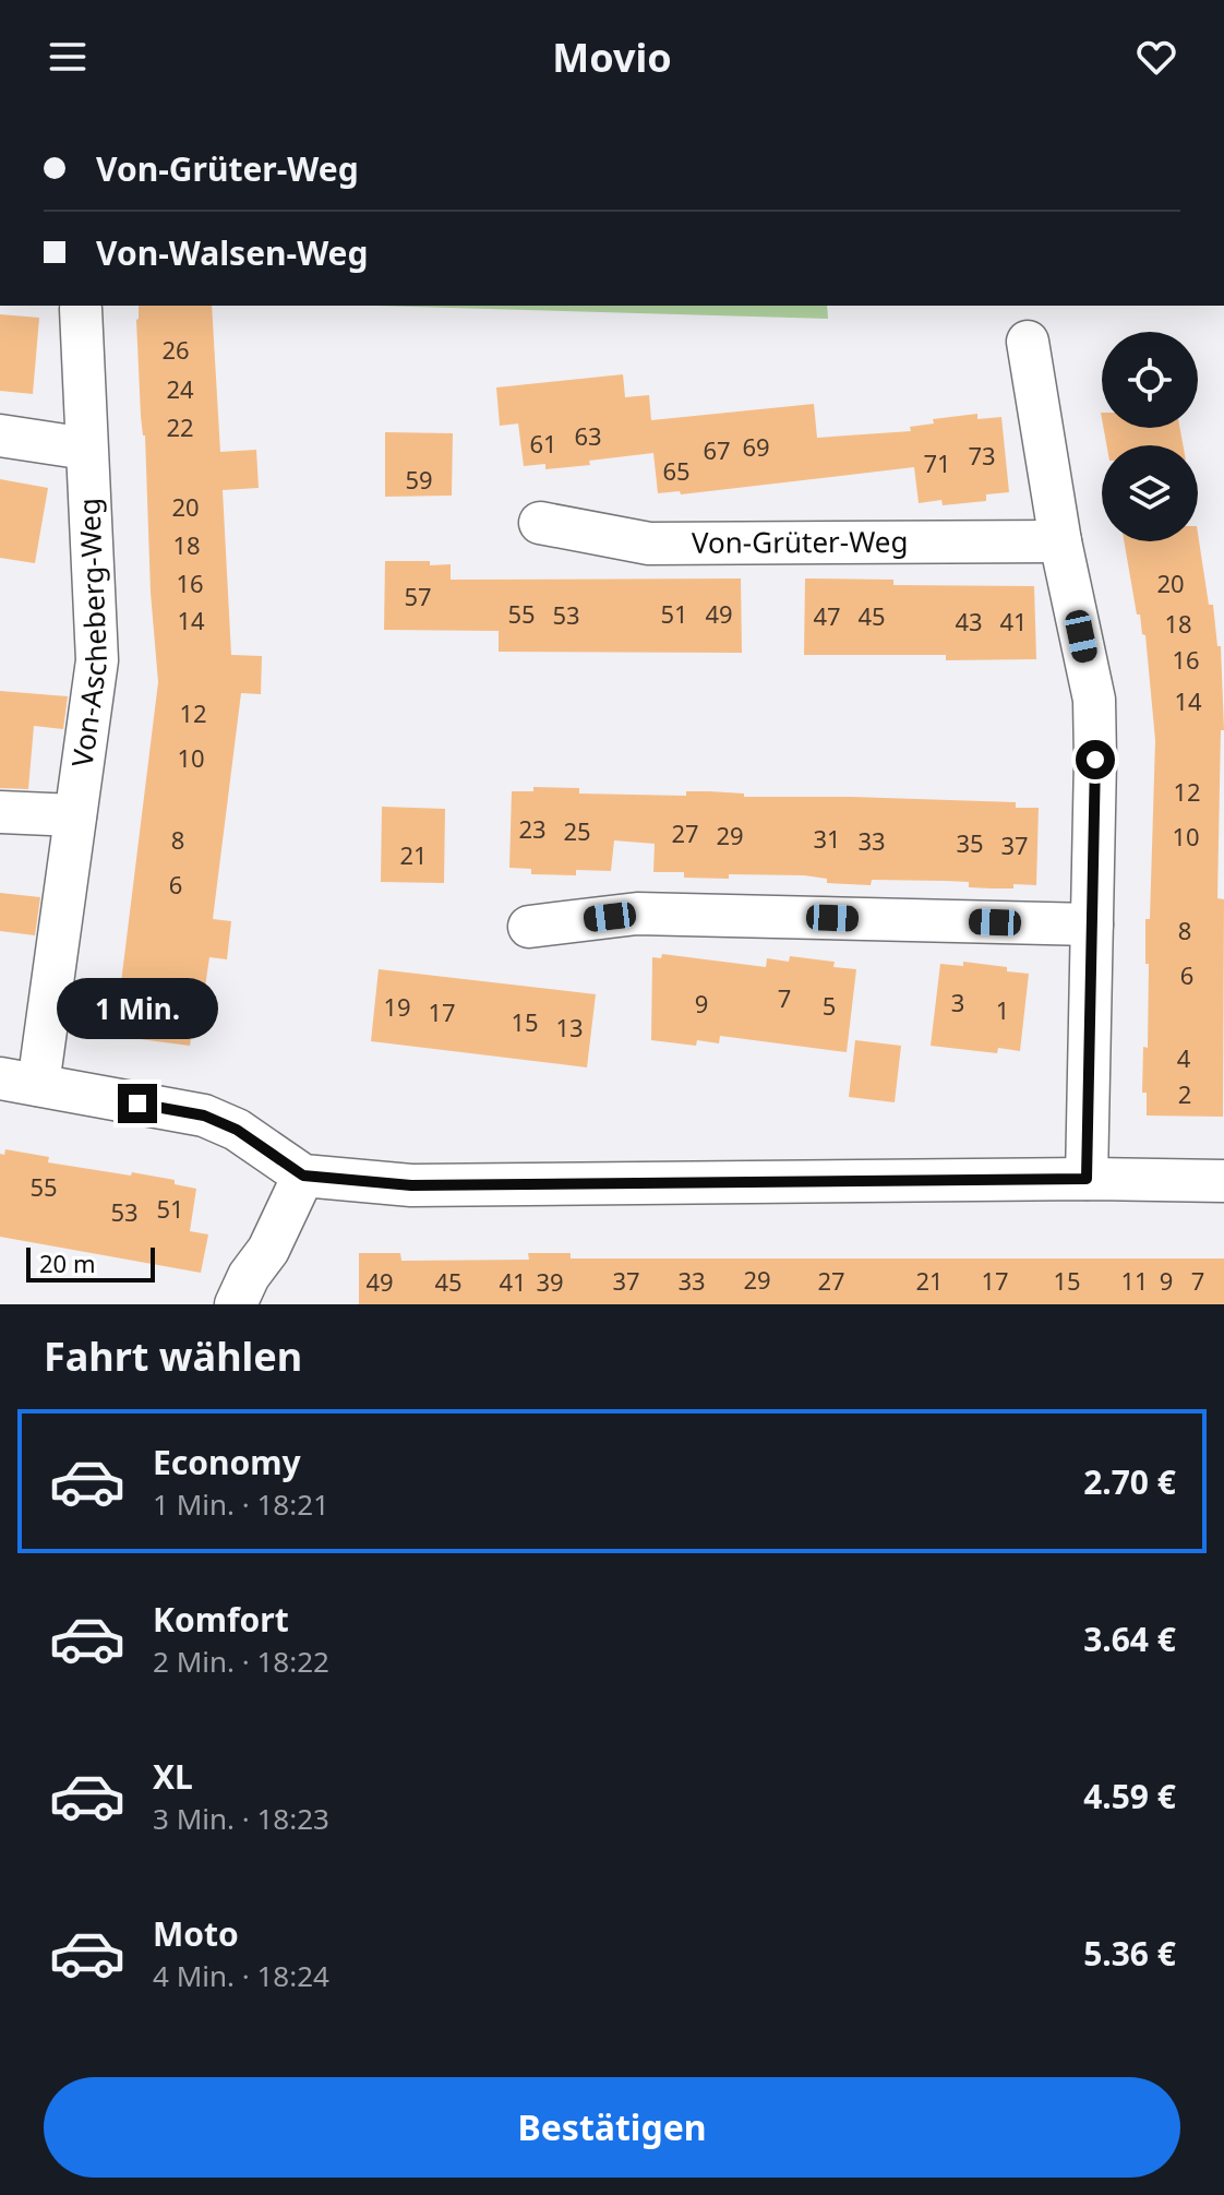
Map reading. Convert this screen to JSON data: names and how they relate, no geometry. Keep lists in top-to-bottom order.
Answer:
{
  "streets": {
    "street": ["Von-Grüter-Weg", "Von-Ascheberg-Weg"]
  },
  "house_numbers": [
    "26",
    "24",
    "22",
    "63",
    "61",
    "69",
    "67",
    "73",
    "71",
    "65",
    "59",
    "20",
    "18",
    "16",
    "20",
    "57",
    "55",
    "51",
    "49",
    "53",
    "47",
    "45",
    "14",
    "43",
    "41",
    "18",
    "16",
    "14",
    "12",
    "10",
    "12",
    "23",
    "25",
    "27",
    "29",
    "10",
    "31",
    "8",
    "33",
    "35",
    "37",
    "21",
    "6",
    "8",
    "6",
    "7",
    "3",
    "9",
    "5",
    "19",
    "1",
    "17",
    "15",
    "13",
    "4",
    "2",
    "55",
    "51",
    "53",
    "29",
    "37",
    "33",
    "27",
    "21",
    "17",
    "15",
    "11",
    "9",
    "7",
    "49",
    "45",
    "41",
    "39"
  ],
  "scale_bar": "20 m",
  "page": {
    "header": "Movio",
    "banner": ["Von-Grüter-Weg", "Von-Walsen-Weg"],
    "bubble": "1 Min.",
    "scale": "20 m",
    "heading": "Fahrt wählen",
    "list": [
      {
        "name": "Economy",
        "note": "1 Min. · 18:21",
        "value": "2.70 €"
      },
      {
        "name": "Komfort",
        "note": "2 Min. · 18:22",
        "value": "3.64 €"
      },
      {
        "name": "XL",
        "note": "3 Min. · 18:23",
        "value": "4.59 €"
      },
      {
        "name": "Moto",
        "note": "4 Min. · 18:24",
        "value": "5.36 €"
      }
    ],
    "buttons": "Bestätigen"
  }
}
